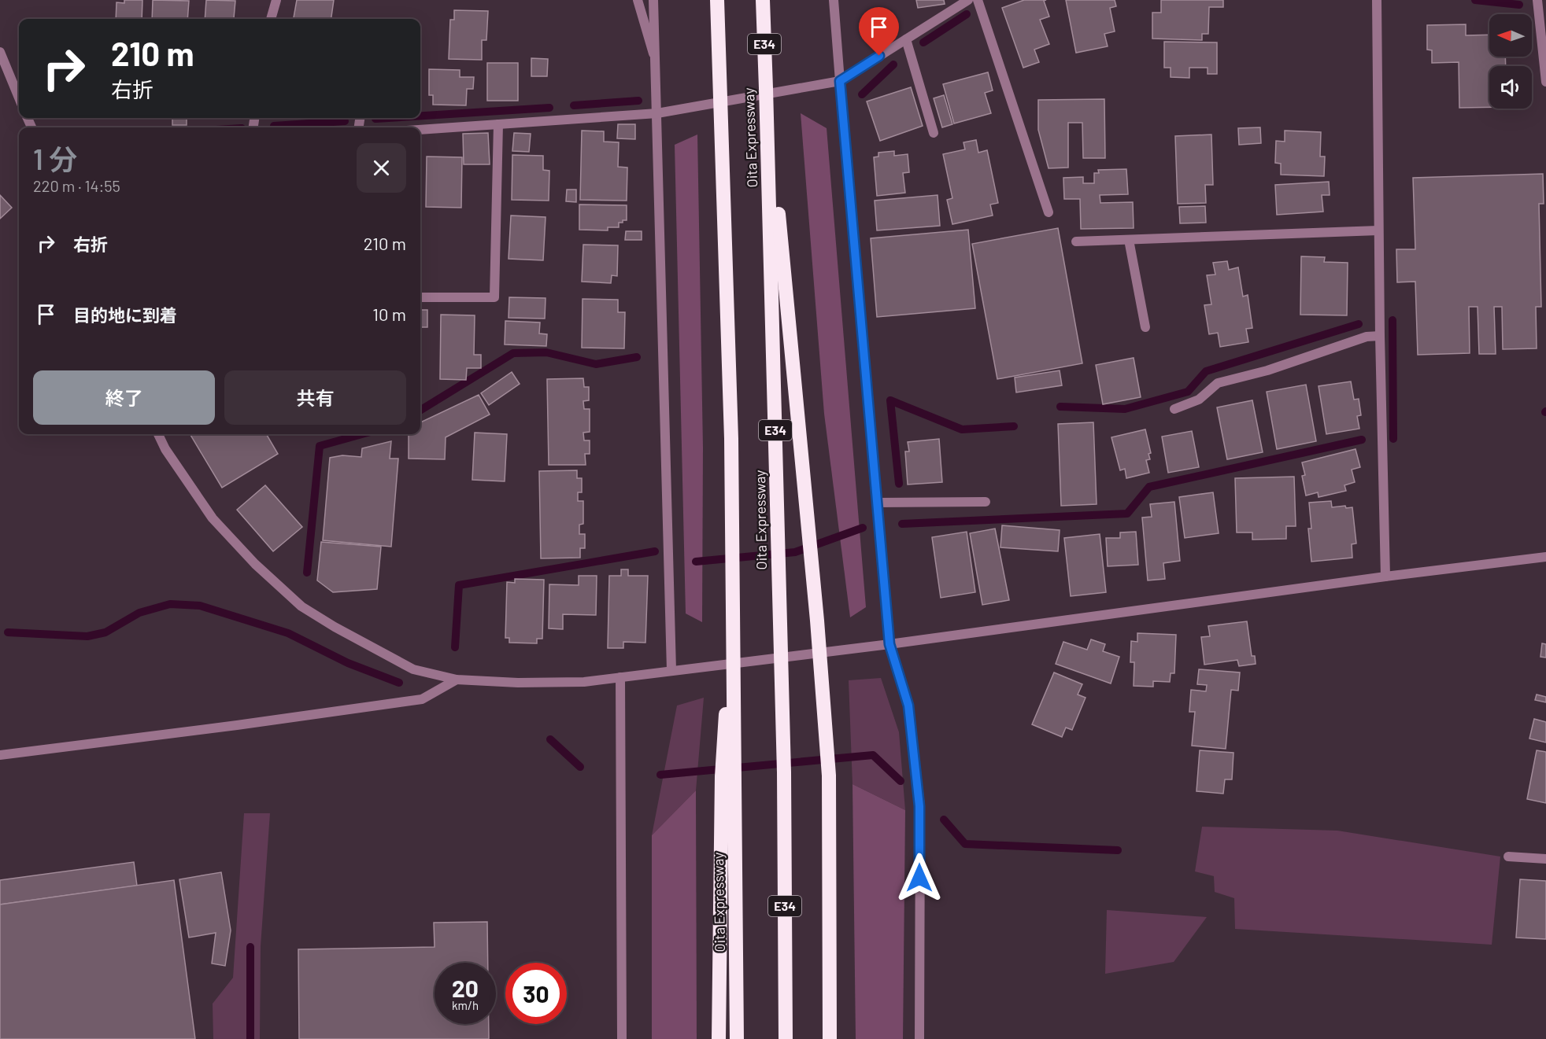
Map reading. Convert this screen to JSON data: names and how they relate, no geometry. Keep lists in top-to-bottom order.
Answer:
{
  "streets": {
    "highway": ["E34", "Oita Expressway"]
  },
  "north": "left",
  "page": {
    "turn": ["210 m", "右折"],
    "heading": ["1 分", "220 m · 14:55"],
    "list": [
      {
        "name": "右折",
        "value": "210 m"
      },
      {
        "name": "目的地に到着",
        "value": "10 m"
      }
    ],
    "buttons": ["終了", "共有"],
    "speed": "20 km/h",
    "limit": "30"
  }
}
